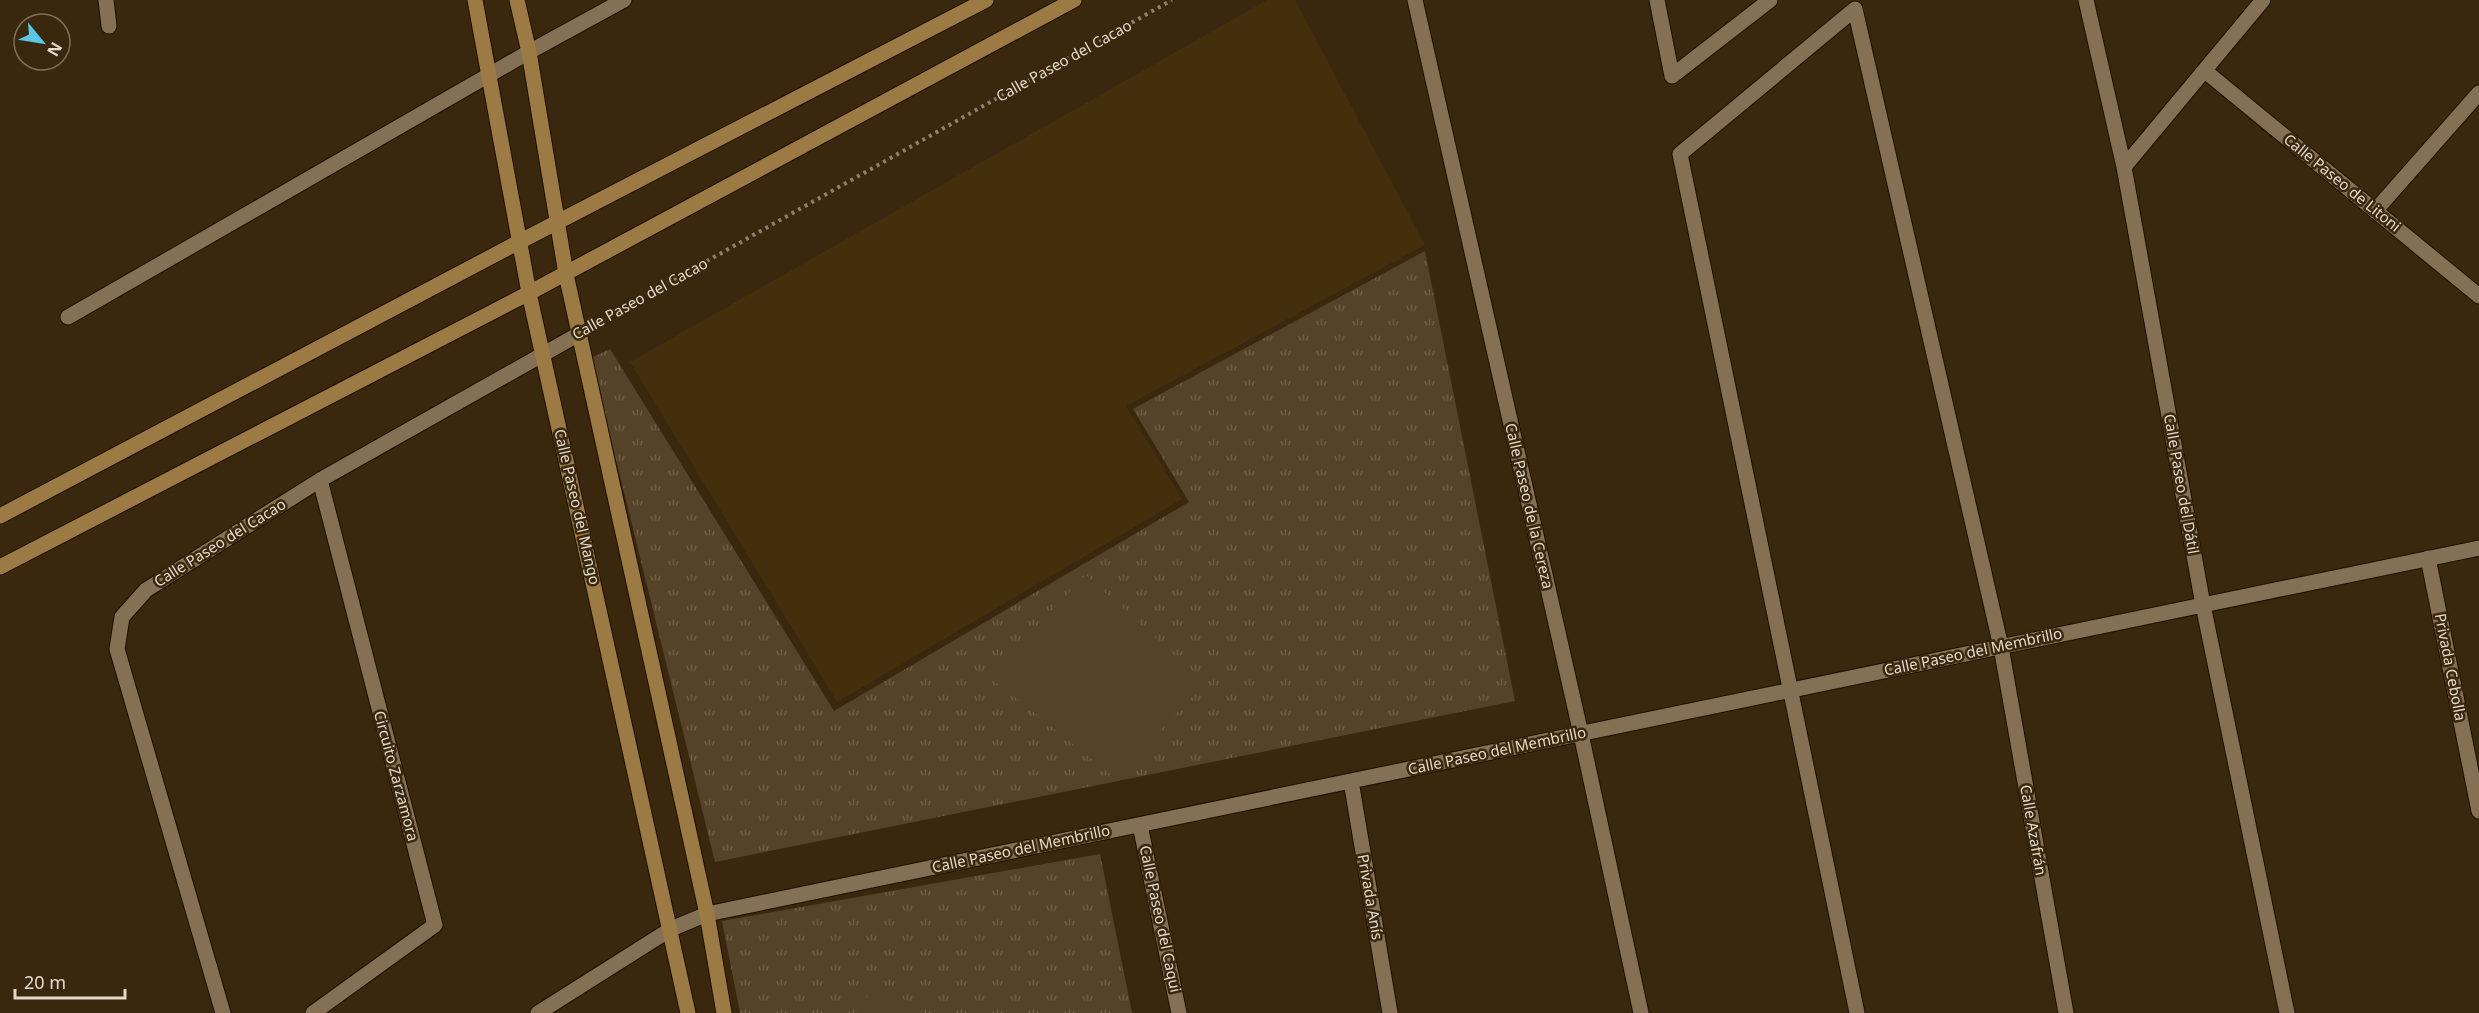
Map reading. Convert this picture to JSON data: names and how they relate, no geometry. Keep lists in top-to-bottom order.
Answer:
{
  "streets": {
    "street": [
      "Calle Paseo del Cacao",
      "Calle Paseo de Litoni",
      "Calle Paseo del Dátil",
      "Calle Paseo de la Cereza",
      "Calle Paseo del Mango",
      "Calle Paseo del Membrillo",
      "Privada Cebolla",
      "Circuito Zarzamora",
      "Calle Azafrán",
      "Privada Anís",
      "Calle Paseo del Caqui"
    ]
  },
  "crossings": [
    ["Calle Paseo del Cacao", "Calle Paseo del Mango"],
    ["Calle Paseo del Cacao", "Circuito Zarzamora"],
    ["Calle Paseo del Dátil", "Calle Paseo del Membrillo"],
    ["Calle Paseo de la Cereza", "Calle Paseo del Membrillo"],
    ["Calle Paseo del Mango", "Calle Paseo del Membrillo"],
    ["Calle Paseo del Membrillo", "Privada Cebolla"],
    ["Calle Paseo del Membrillo", "Calle Azafrán"],
    ["Calle Paseo del Membrillo", "Privada Anís"],
    ["Calle Paseo del Membrillo", "Calle Paseo del Caqui"]
  ],
  "scale_bar": "20 m",
  "north": "bottom right"
}
